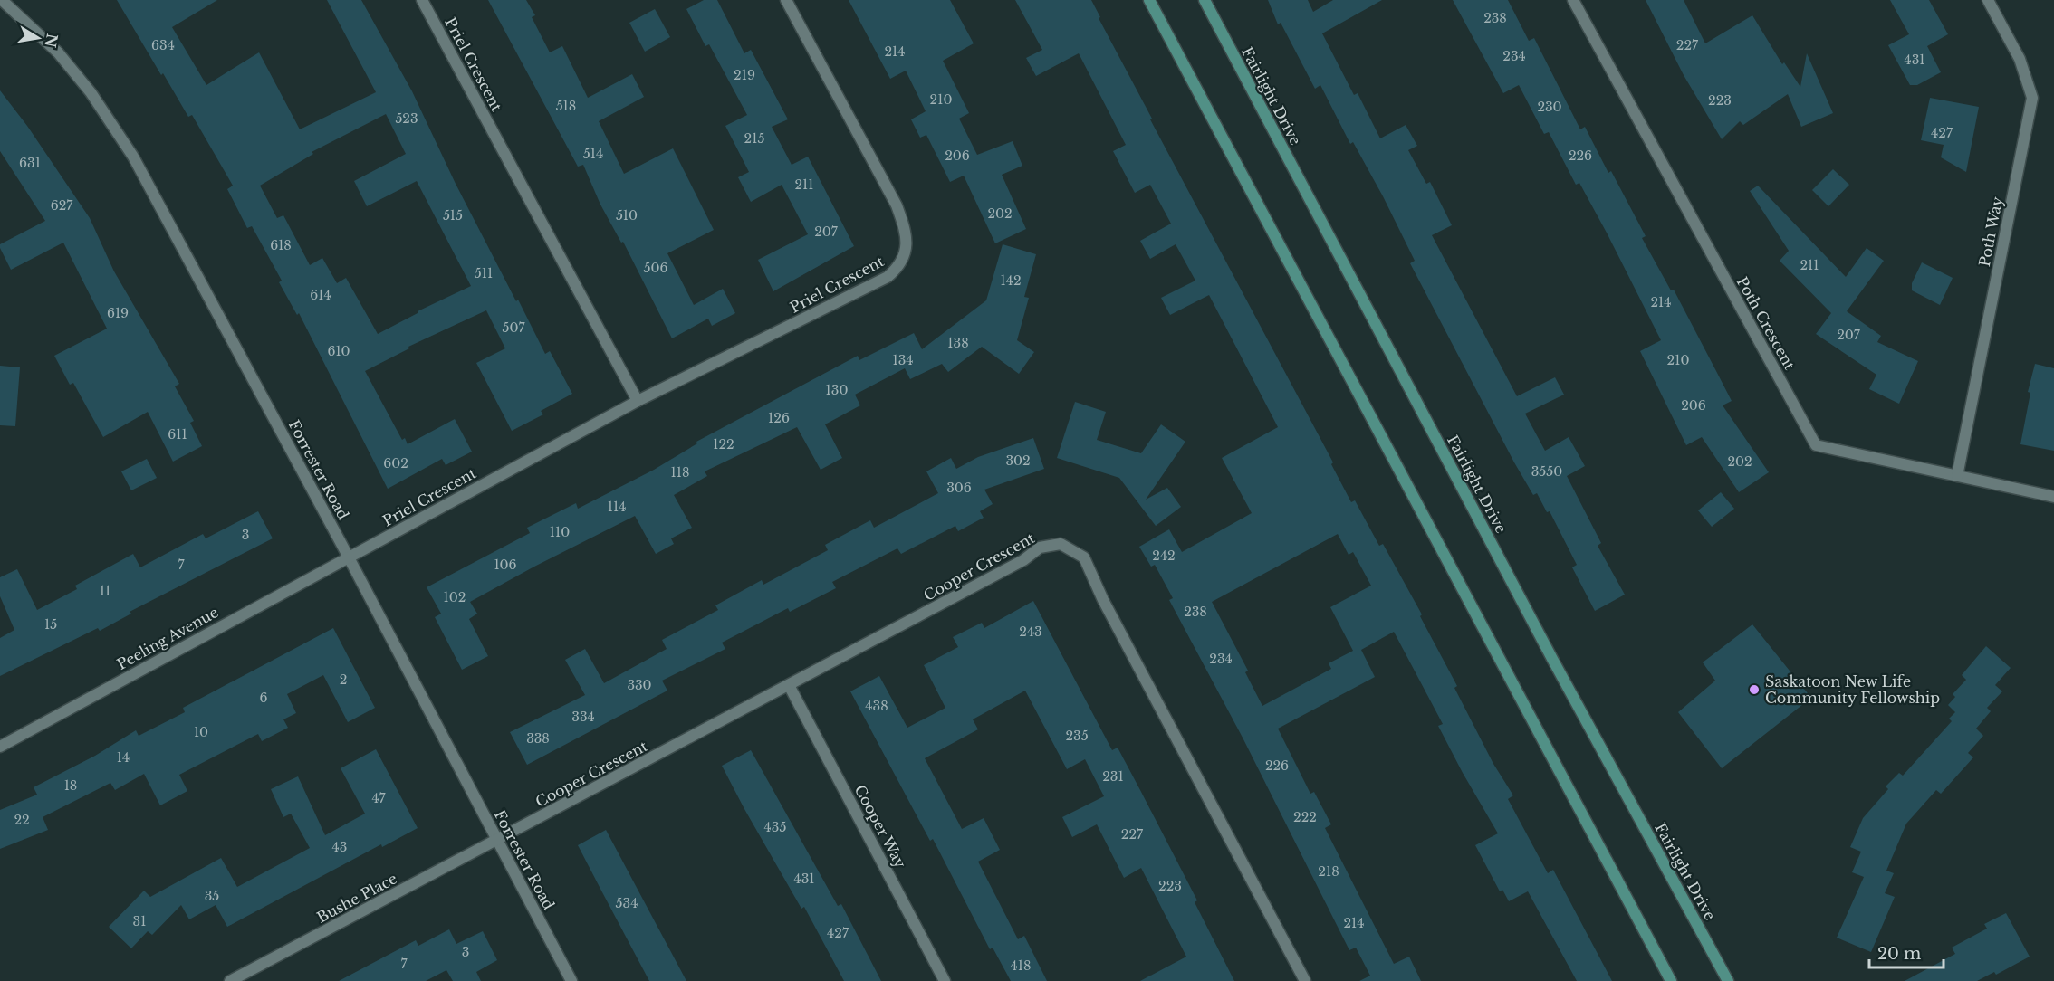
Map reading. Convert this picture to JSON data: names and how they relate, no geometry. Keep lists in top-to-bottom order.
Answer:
{
  "streets": {
    "main road": ["Fairlight Drive"],
    "street": [
      "Priel Crescent",
      "Poth Way",
      "Poth Crescent",
      "Forrester Road",
      "Cooper Crescent",
      "Peeling Avenue",
      "Cooper Way",
      "Bushe Place"
    ]
  },
  "crossings": [
    ["Priel Crescent", "Forrester Road"],
    ["Priel Crescent", "Peeling Avenue"],
    ["Poth Way", "Poth Crescent"],
    ["Forrester Road", "Cooper Crescent"],
    ["Forrester Road", "Peeling Avenue"],
    ["Forrester Road", "Bushe Place"],
    ["Cooper Crescent", "Cooper Way"],
    ["Cooper Crescent", "Bushe Place"]
  ],
  "places": ["Saskatoon New Life Community Fellowship"],
  "house_numbers": [
    "238",
    "634",
    "227",
    "214",
    "234",
    "431",
    "219",
    "210",
    "223",
    "518",
    "230",
    "523",
    "427",
    "215",
    "514",
    "206",
    "226",
    "631",
    "211",
    "627",
    "202",
    "515",
    "510",
    "207",
    "618",
    "211",
    "506",
    "511",
    "142",
    "614",
    "214",
    "619",
    "507",
    "207",
    "138",
    "610",
    "134",
    "210",
    "130",
    "206",
    "126",
    "611",
    "122",
    "302",
    "202",
    "602",
    "3550",
    "118",
    "306",
    "114",
    "110",
    "3",
    "242",
    "7",
    "106",
    "11",
    "102",
    "238",
    "15",
    "243",
    "234",
    "2",
    "330",
    "6",
    "438",
    "334",
    "10",
    "235",
    "338",
    "14",
    "226",
    "231",
    "18",
    "47",
    "222",
    "22",
    "435",
    "227",
    "43",
    "218",
    "431",
    "223",
    "35",
    "534",
    "31",
    "214",
    "427",
    "3",
    "7",
    "418"
  ],
  "scale_bar": "20 m",
  "north": "right"
}
